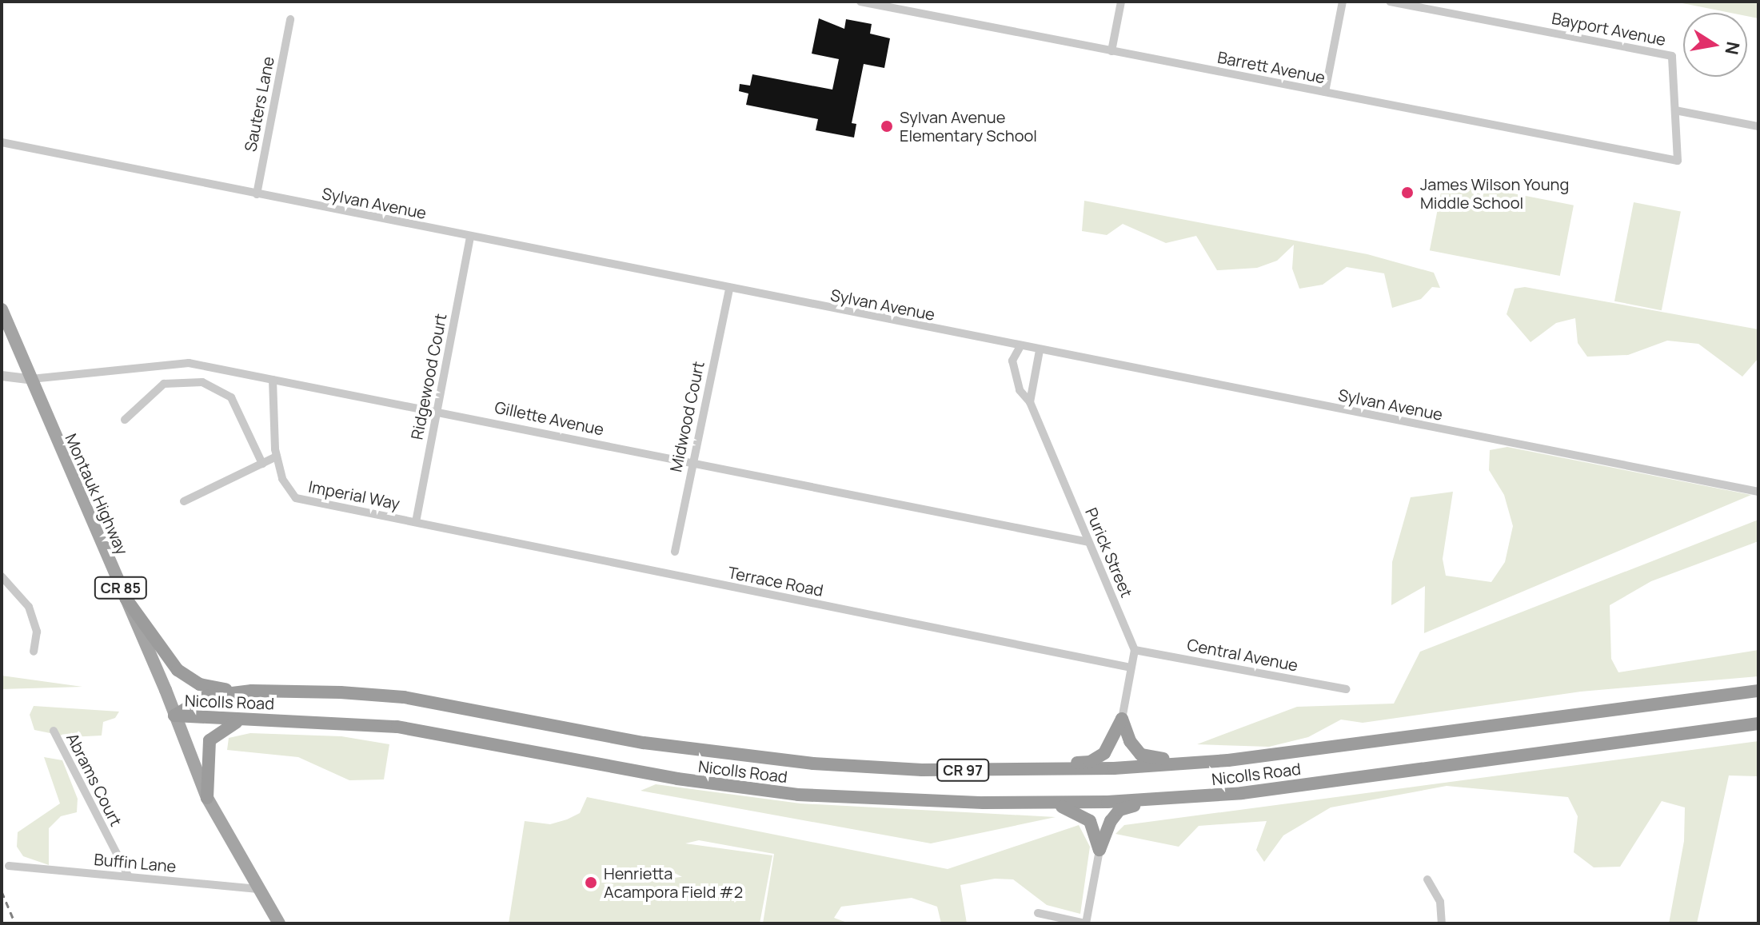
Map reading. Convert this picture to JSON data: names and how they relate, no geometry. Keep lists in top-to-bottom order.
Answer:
{
  "streets": {
    "highway": ["Nicolls Road", "CR 97"],
    "main road": ["Montauk Highway", "CR 85"],
    "street": [
      "Bayport Avenue",
      "Barrett Avenue",
      "Sauters Lane",
      "Sylvan Avenue",
      "Ridgewood Court",
      "Midwood Court",
      "Gillette Avenue",
      "Imperial Way",
      "Purick Street",
      "Terrace Road",
      "Central Avenue",
      "Abrams Court",
      "Buffin Lane"
    ]
  },
  "crossings": [
    ["Bayport Avenue", "Barrett Avenue"],
    ["Sauters Lane", "Sylvan Avenue"],
    ["Sylvan Avenue", "Ridgewood Court"],
    ["Sylvan Avenue", "Midwood Court"],
    ["Sylvan Avenue", "Purick Street"],
    ["Ridgewood Court", "Gillette Avenue"],
    ["Ridgewood Court", "Imperial Way"],
    ["Ridgewood Court", "Terrace Road"],
    ["Midwood Court", "Gillette Avenue"],
    ["Gillette Avenue", "Montauk Highway"],
    ["Gillette Avenue", "Imperial Way"],
    ["Gillette Avenue", "Purick Street"],
    ["Montauk Highway", "CR 85"],
    ["Montauk Highway", "Nicolls Road"],
    ["Imperial Way", "Terrace Road"],
    ["Purick Street", "Central Avenue"],
    ["CR 85", "Buffin Lane"],
    ["Abrams Court", "Buffin Lane"]
  ],
  "places": ["Sylvan Avenue Elementary School", "James Wilson Young Middle School", "Henrietta Acampora Field #2"],
  "north": "right"
}
